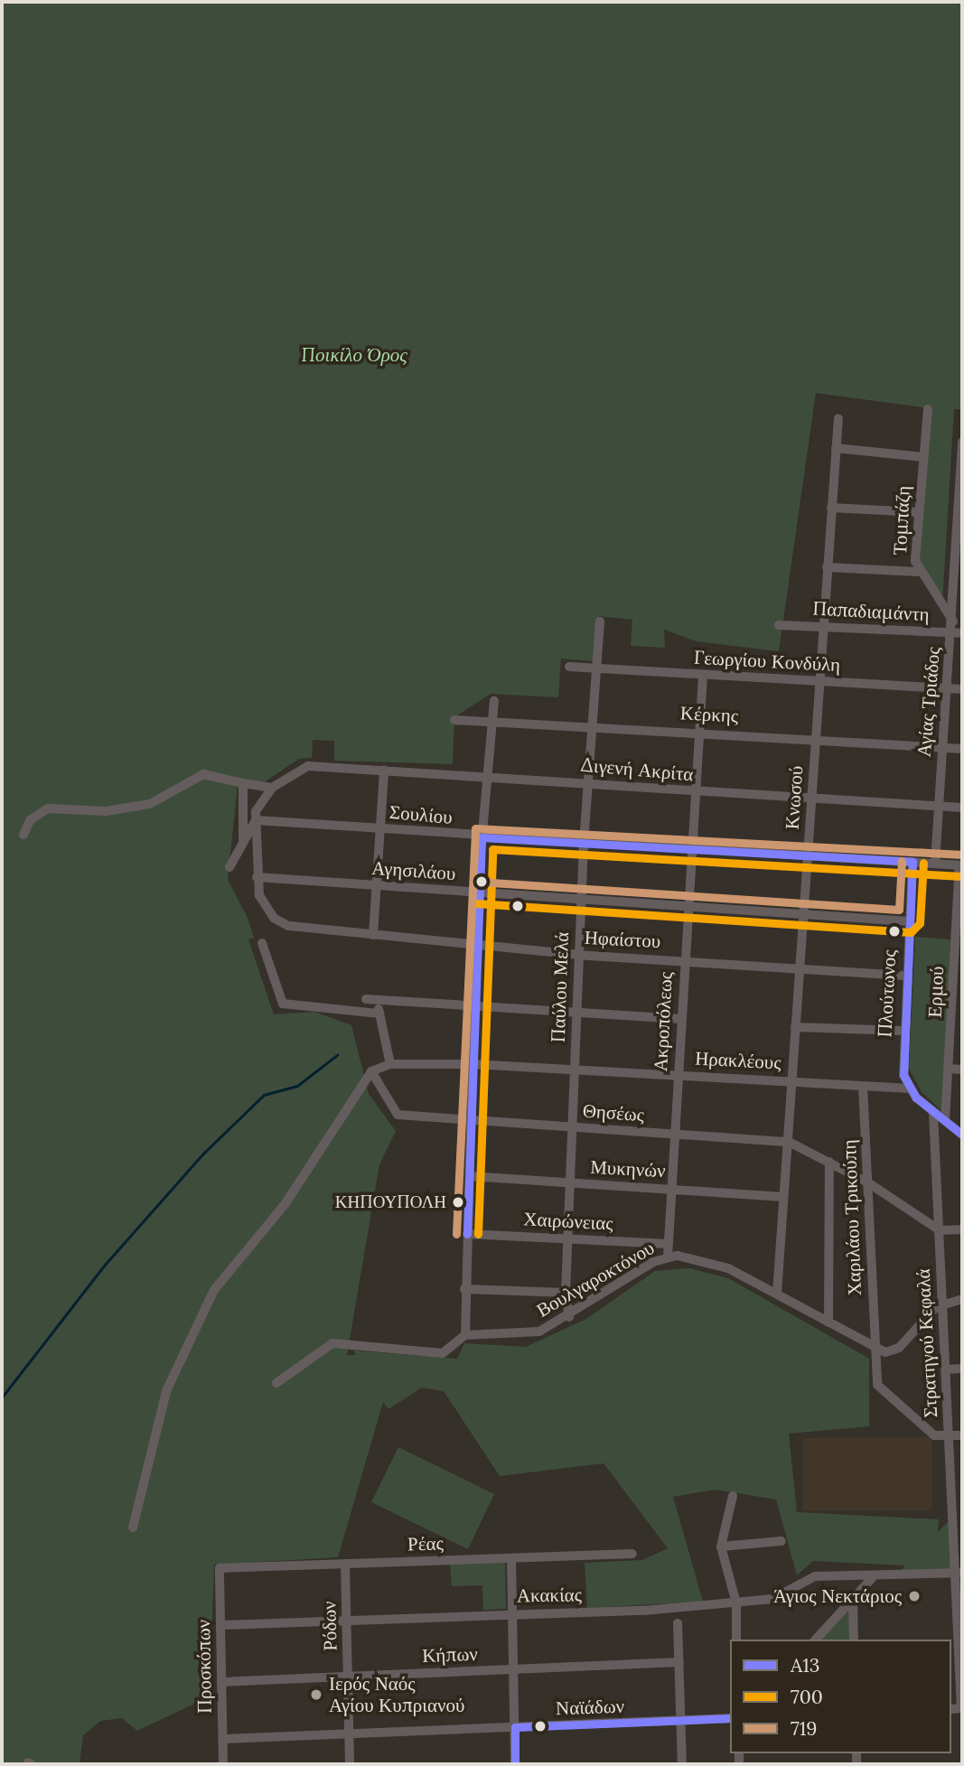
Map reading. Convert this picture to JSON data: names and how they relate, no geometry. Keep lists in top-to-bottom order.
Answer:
{
  "streets": {
    "street": [
      "Τομπάζη",
      "Παπαδιαμάντη",
      "Γεωργίου Κονδύλη",
      "Αγίας Τριάδος",
      "Κέρκης",
      "Διγενή Ακρίτα",
      "Κνωσού",
      "Σουλίου",
      "Αγησιλάου",
      "Ηφαίστου",
      "Παύλου Μελά",
      "Ερμού",
      "Πλούτωνος",
      "Ακροπόλεως",
      "Ηρακλέους",
      "Θησέως",
      "Μυκηνών",
      "Χαριλάου Τρικούπη",
      "Χαιρώνειας",
      "Βουλγαροκτόνου",
      "Στρατηγού Κεφαλά",
      "Ρέας",
      "Ακακίας",
      "Ρόδων",
      "Κήπων",
      "Προσκόπων",
      "Ναϊάδων"
    ]
  },
  "crossings": [
    ["Τομπάζη", "Αγίας Τριάδος"],
    ["Παπαδιαμάντη", "Αγίας Τριάδος"],
    ["Παπαδιαμάντη", "Κνωσού"],
    ["Γεωργίου Κονδύλη", "Αγίας Τριάδος"],
    ["Γεωργίου Κονδύλη", "Κνωσού"],
    ["Γεωργίου Κονδύλη", "Παύλου Μελά"],
    ["Γεωργίου Κονδύλη", "Ακροπόλεως"],
    ["Αγίας Τριάδος", "Κέρκης"],
    ["Αγίας Τριάδος", "Διγενή Ακρίτα"],
    ["Αγίας Τριάδος", "Σουλίου"],
    ["Κέρκης", "Κνωσού"],
    ["Κέρκης", "Παύλου Μελά"],
    ["Κέρκης", "Ακροπόλεως"],
    ["Διγενή Ακρίτα", "Κνωσού"],
    ["Διγενή Ακρίτα", "Παύλου Μελά"],
    ["Διγενή Ακρίτα", "Ακροπόλεως"],
    ["Κνωσού", "Σουλίου"],
    ["Κνωσού", "Αγησιλάου"],
    ["Κνωσού", "Ηφαίστου"],
    ["Κνωσού", "Ηρακλέους"],
    ["Κνωσού", "Θησέως"],
    ["Κνωσού", "Μυκηνών"],
    ["Κνωσού", "Βουλγαροκτόνου"],
    ["Σουλίου", "Παύλου Μελά"],
    ["Σουλίου", "Ερμού"],
    ["Σουλίου", "Πλούτωνος"],
    ["Σουλίου", "Ακροπόλεως"],
    ["Αγησιλάου", "Ηφαίστου"],
    ["Αγησιλάου", "Παύλου Μελά"],
    ["Αγησιλάου", "Πλούτωνος"],
    ["Αγησιλάου", "Ακροπόλεως"],
    ["Ηφαίστου", "Παύλου Μελά"],
    ["Ηφαίστου", "Πλούτωνος"],
    ["Ηφαίστου", "Ακροπόλεως"],
    ["Παύλου Μελά", "Ηρακλέους"],
    ["Παύλου Μελά", "Θησέως"],
    ["Παύλου Μελά", "Μυκηνών"],
    ["Παύλου Μελά", "Χαιρώνειας"],
    ["Παύλου Μελά", "Βουλγαροκτόνου"],
    ["Πλούτωνος", "Ηρακλέους"],
    ["Ακροπόλεως", "Ηρακλέους"],
    ["Ακροπόλεως", "Θησέως"],
    ["Ακροπόλεως", "Μυκηνών"],
    ["Ακροπόλεως", "Χαιρώνειας"],
    ["Ακροπόλεως", "Βουλγαροκτόνου"],
    ["Ηρακλέους", "Χαριλάου Τρικούπη"],
    ["Θησέως", "Χαριλάου Τρικούπη"],
    ["Θησέως", "Στρατηγού Κεφαλά"],
    ["Χαριλάου Τρικούπη", "Βουλγαροκτόνου"],
    ["Χαριλάου Τρικούπη", "Στρατηγού Κεφαλά"],
    ["Στρατηγού Κεφαλά", "Ακακίας"],
    ["Ρέας", "Ρόδων"],
    ["Ρέας", "Προσκόπων"],
    ["Ακακίας", "Ρόδων"],
    ["Ακακίας", "Προσκόπων"],
    ["Ρόδων", "Κήπων"],
    ["Ρόδων", "Ναϊάδων"],
    ["Κήπων", "Προσκόπων"],
    ["Προσκόπων", "Ναϊάδων"]
  ],
  "parks": ["Ποικίλο Όρος"],
  "places": ["ΚΗΠΟΥΠΟΛΗ", "Άγιος Νεκτάριος", "Ιερός Ναός Αγίου Κυπριανού"],
  "lines": ["transit line 719", "transit line A13", "transit line 700"],
  "legend": ["A13", "700", "719"]
}
